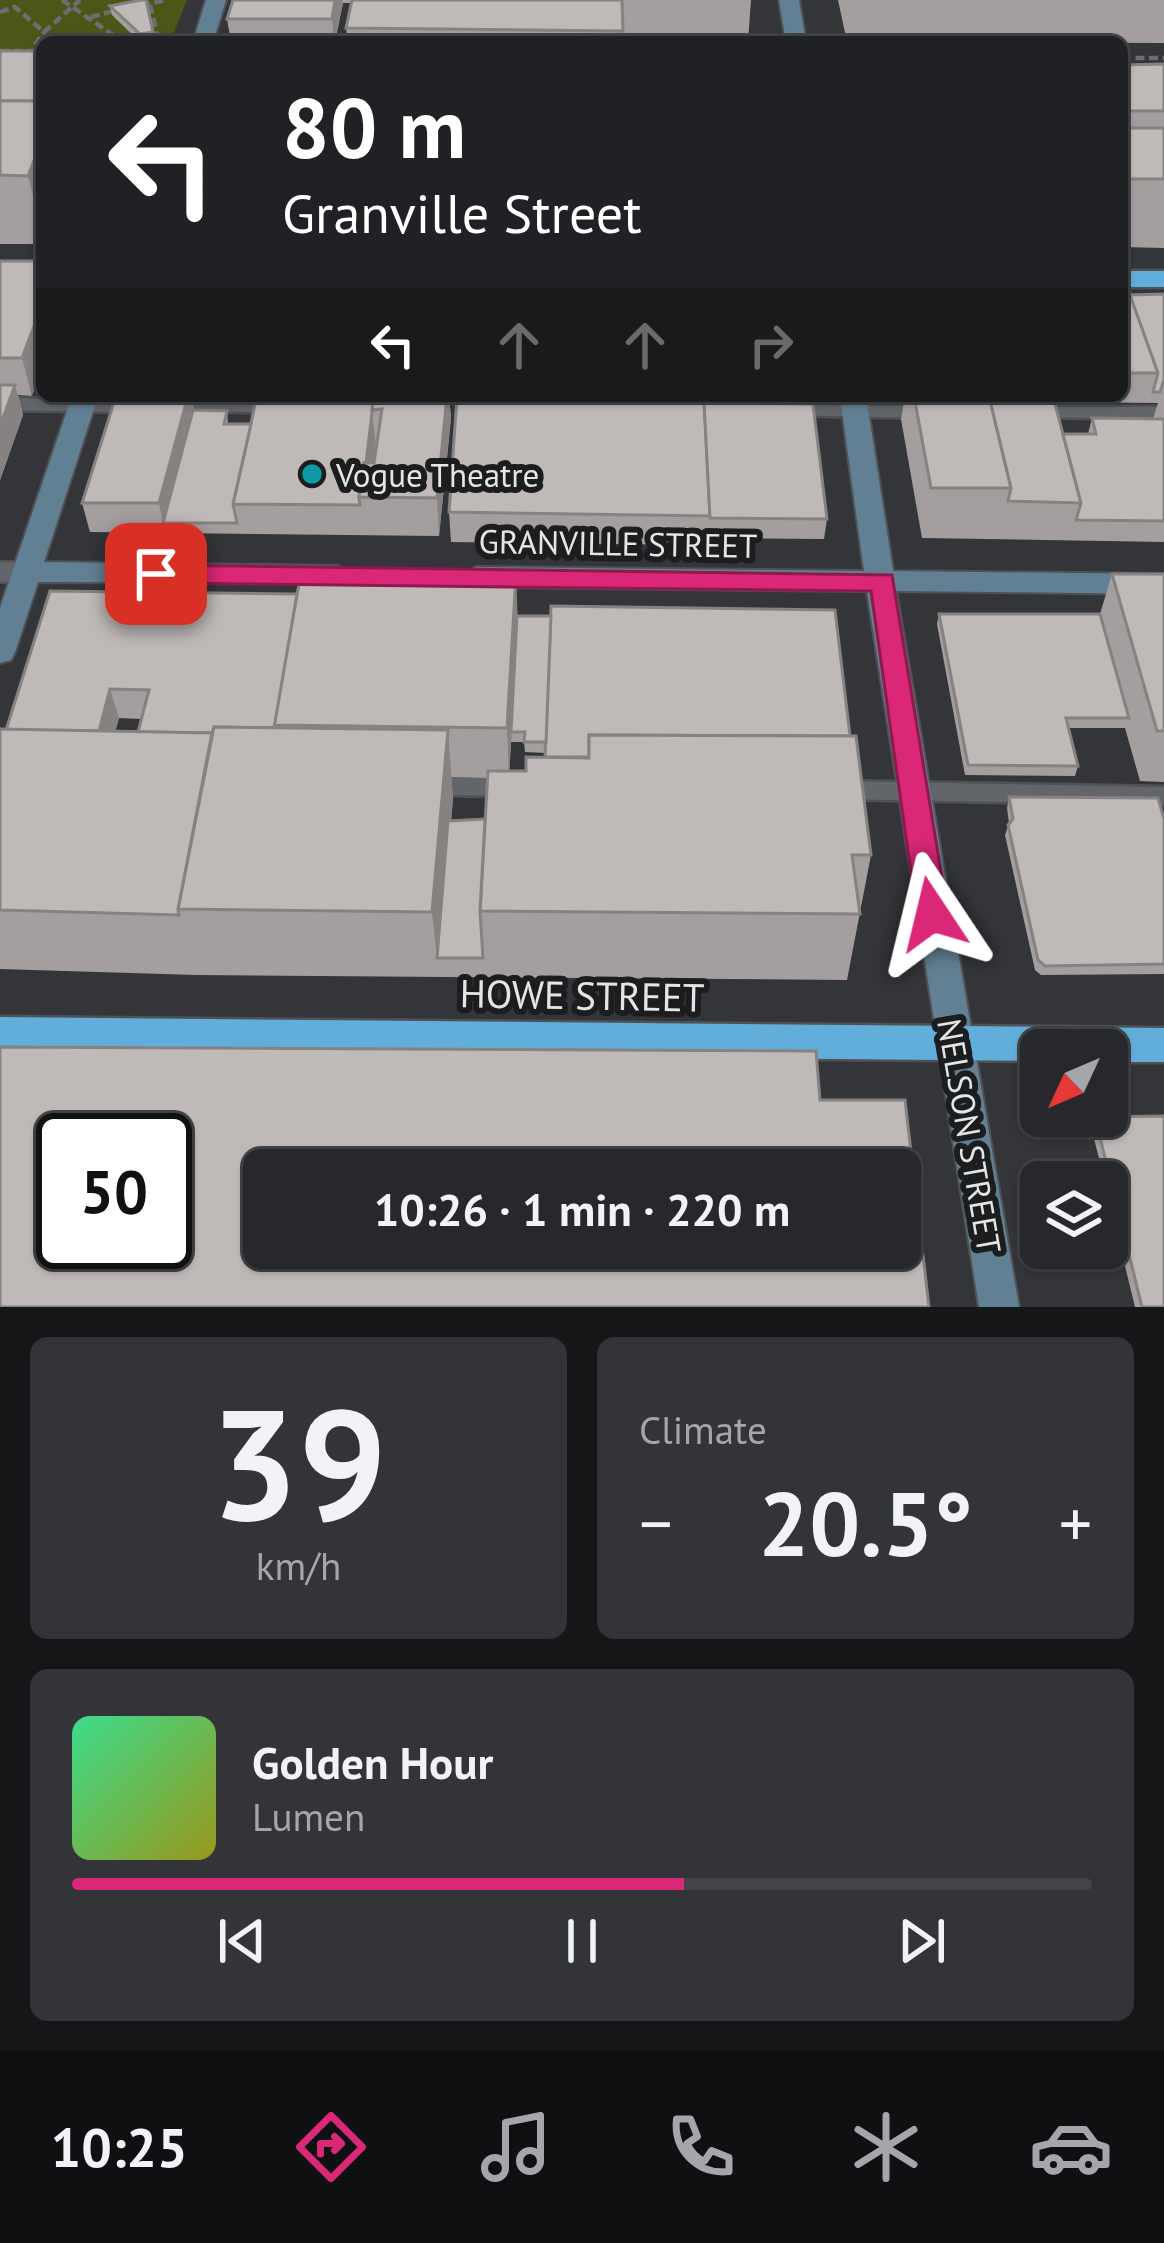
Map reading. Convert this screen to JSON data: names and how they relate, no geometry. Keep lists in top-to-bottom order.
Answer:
{
  "streets": {
    "highway": ["HOWE STREET"],
    "main road": ["GRANVILLE STREET", "NELSON STREET"]
  },
  "crossings": [
    ["GRANVILLE STREET", "NELSON STREET"],
    ["HOWE STREET", "NELSON STREET"]
  ],
  "places": ["Vogue Theatre"],
  "north": "bottom left",
  "page": {
    "turn": ["80 m", "Granville Street"],
    "limit": "50",
    "trip": "10:26 · 1 min · 220 m",
    "tile": [
      ["39", "km/h"],
      "Climate"
    ],
    "heat": ["−", "20.5°", "+"],
    "song": ["Golden Hour", "Lumen"],
    "tabs": "10:25"
  }
}
